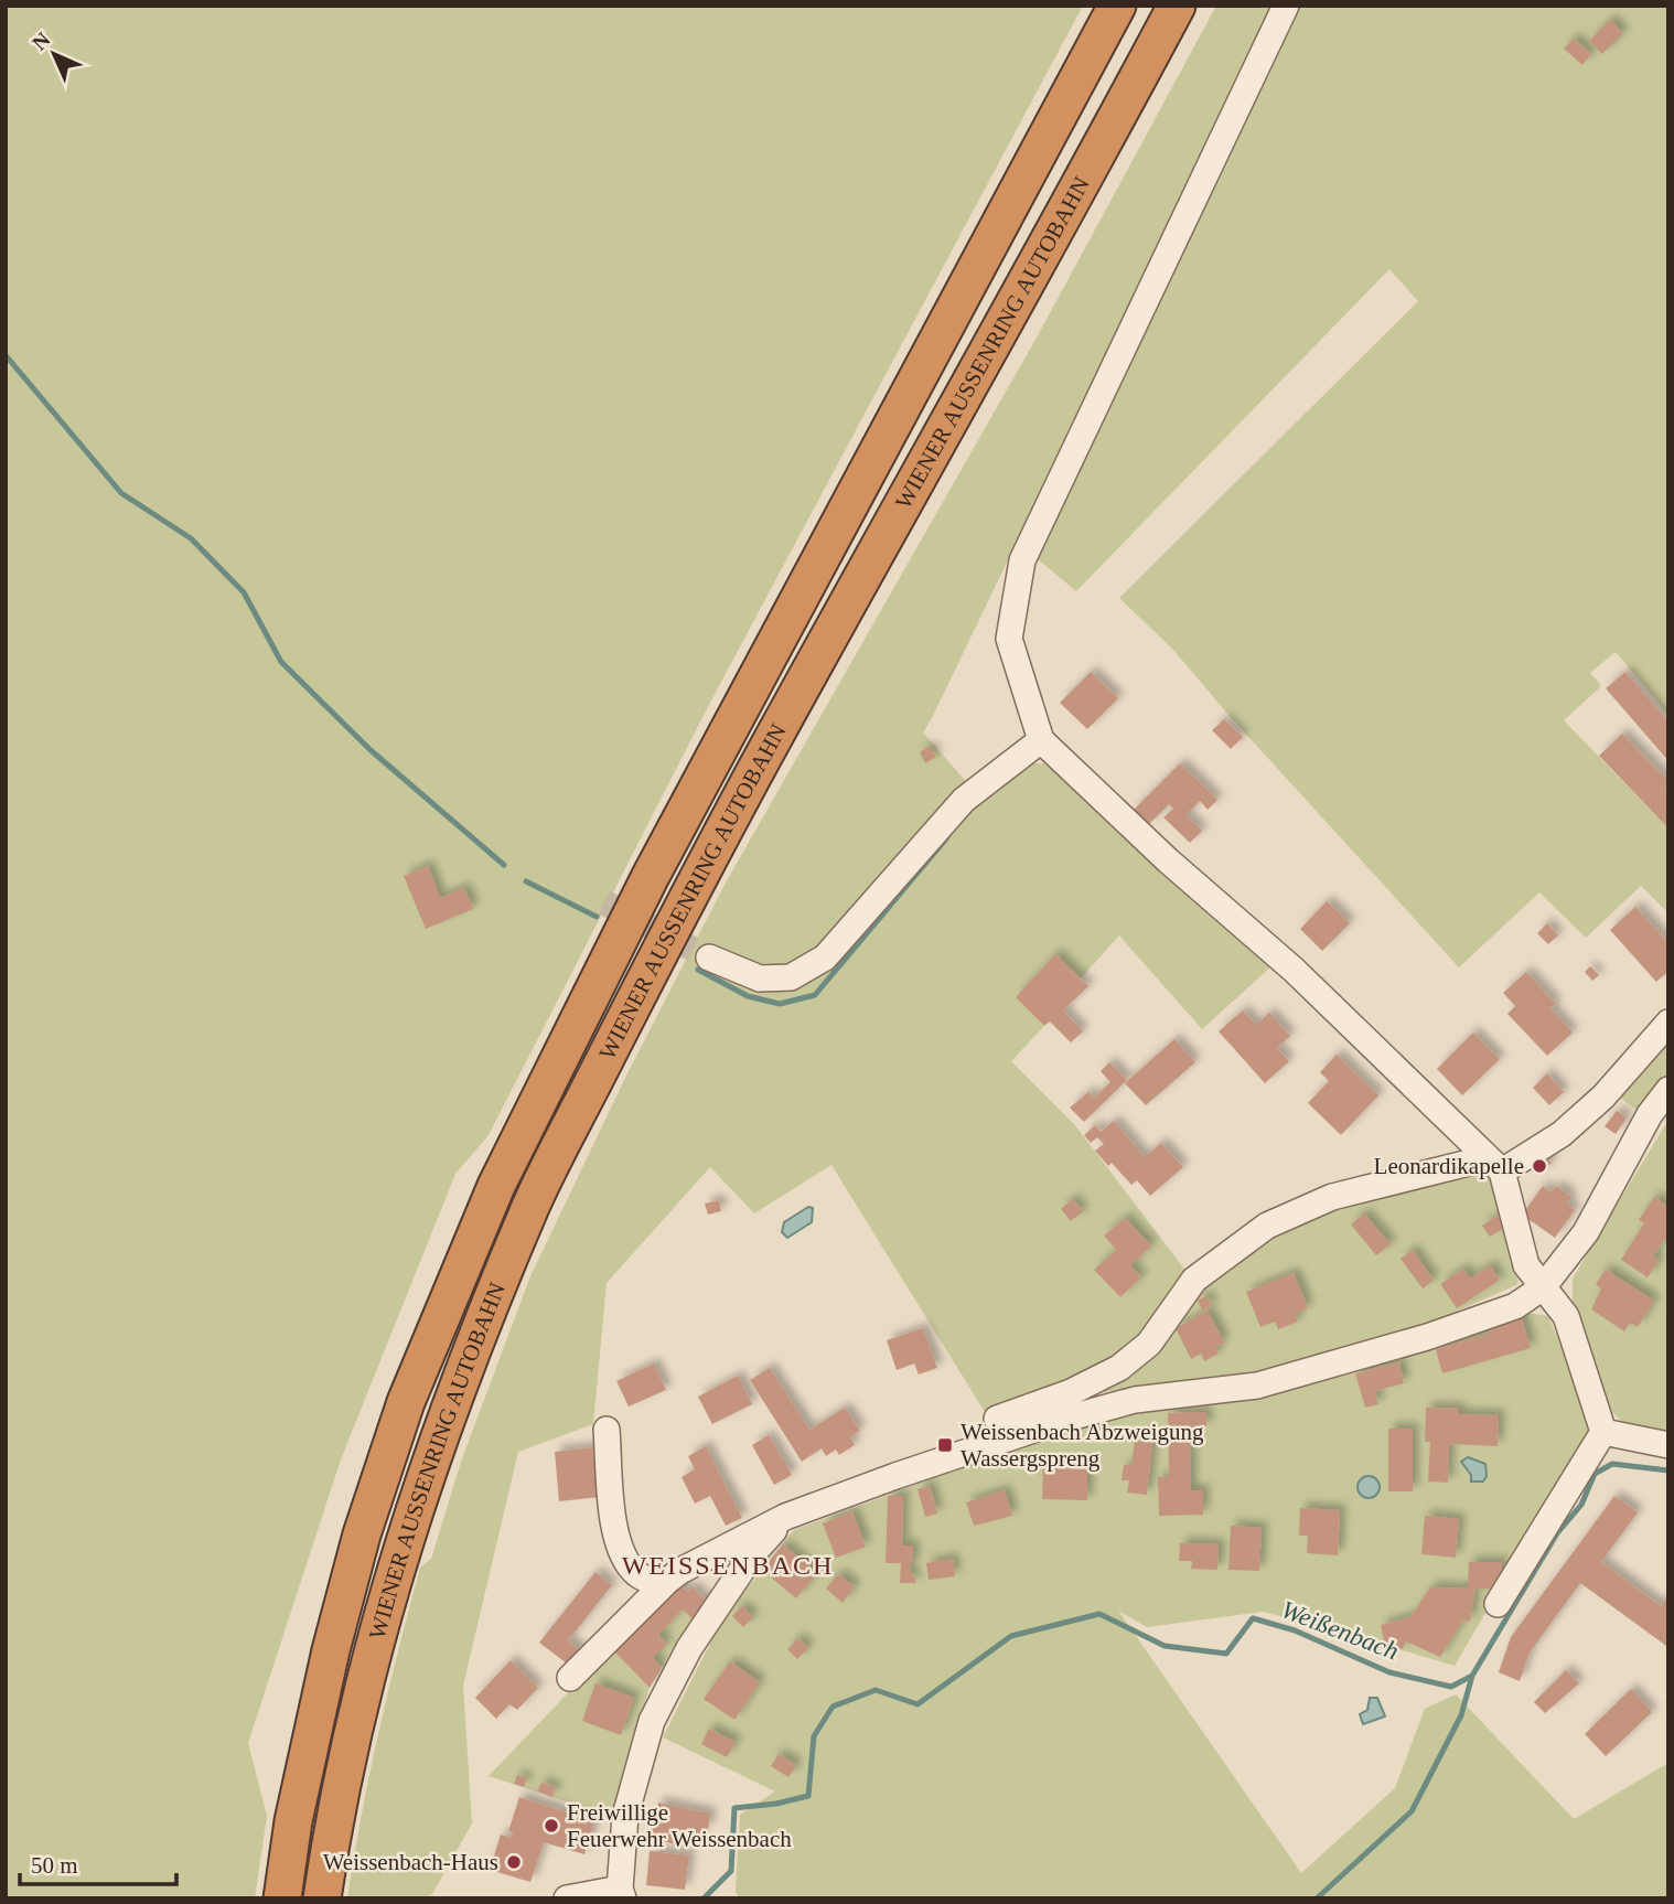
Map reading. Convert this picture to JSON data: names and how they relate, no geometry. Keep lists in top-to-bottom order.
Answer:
{
  "streets": {
    "highway": ["WIENER AUSSENRING AUTOBAHN"]
  },
  "districts": ["WEISSENBACH"],
  "water": ["Weißenbach"],
  "places": {
    "other": ["Leonardikapelle", "Freiwillige Feuerwehr Weissenbach", "Weissenbach-Haus"],
    "transit": ["Weissenbach Abzweigung Wassergspreng"]
  },
  "scale_bar": "50 m",
  "north": "top left"
}
